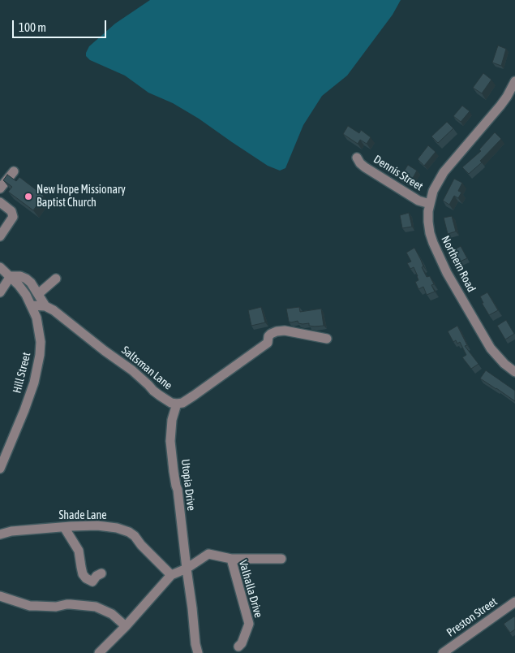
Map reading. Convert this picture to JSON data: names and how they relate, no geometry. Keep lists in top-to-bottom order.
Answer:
{
  "streets": {
    "street": [
      "Dennis Street",
      "Northern Road",
      "Saltsman Lane",
      "Hill Street",
      "Utopia Drive",
      "Shade Lane",
      "Valhalla Drive",
      "Preston Street"
    ]
  },
  "crossings": [
    ["Dennis Street", "Northern Road"],
    ["Saltsman Lane", "Hill Street"],
    ["Saltsman Lane", "Utopia Drive"],
    ["Utopia Drive", "Valhalla Drive"],
    ["Shade Lane", "Valhalla Drive"]
  ],
  "places": ["New Hope Missionary Baptist Church"],
  "scale_bar": "100 m"
}
